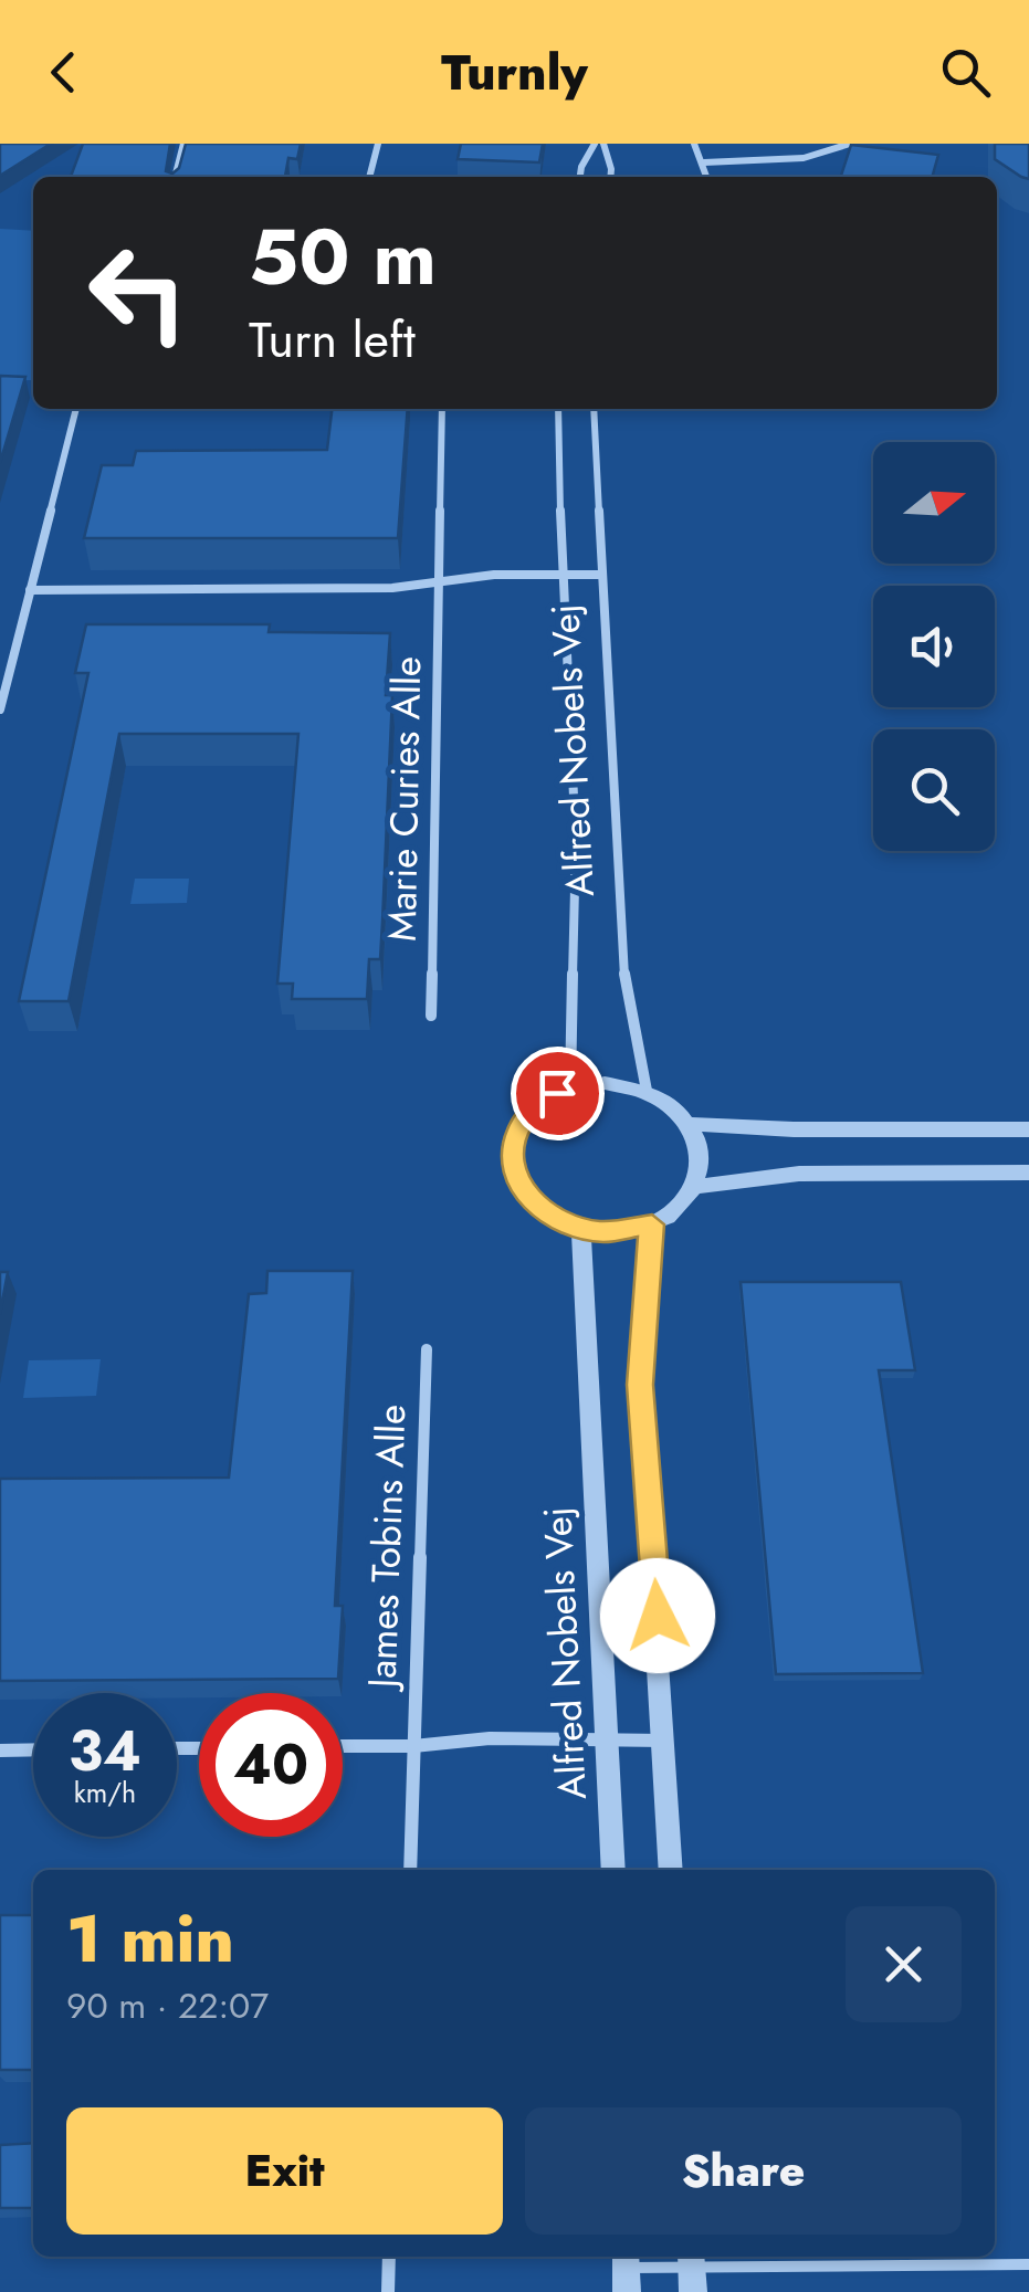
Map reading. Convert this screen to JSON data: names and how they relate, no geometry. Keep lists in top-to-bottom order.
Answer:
{
  "streets": {
    "street": ["Alfred Nobels Vej", "Marie Curies Alle", "James Tobins Alle"]
  },
  "crossings": [
    ["Alfred Nobels Vej", "James Tobins Alle"]
  ],
  "north": "right",
  "page": {
    "header": "Turnly",
    "turn": ["50 m", "Turn left"],
    "speed": "34 km/h",
    "limit": "40",
    "heading": ["1 min", "90 m · 22:07"],
    "buttons": ["Exit", "Share"]
  }
}
